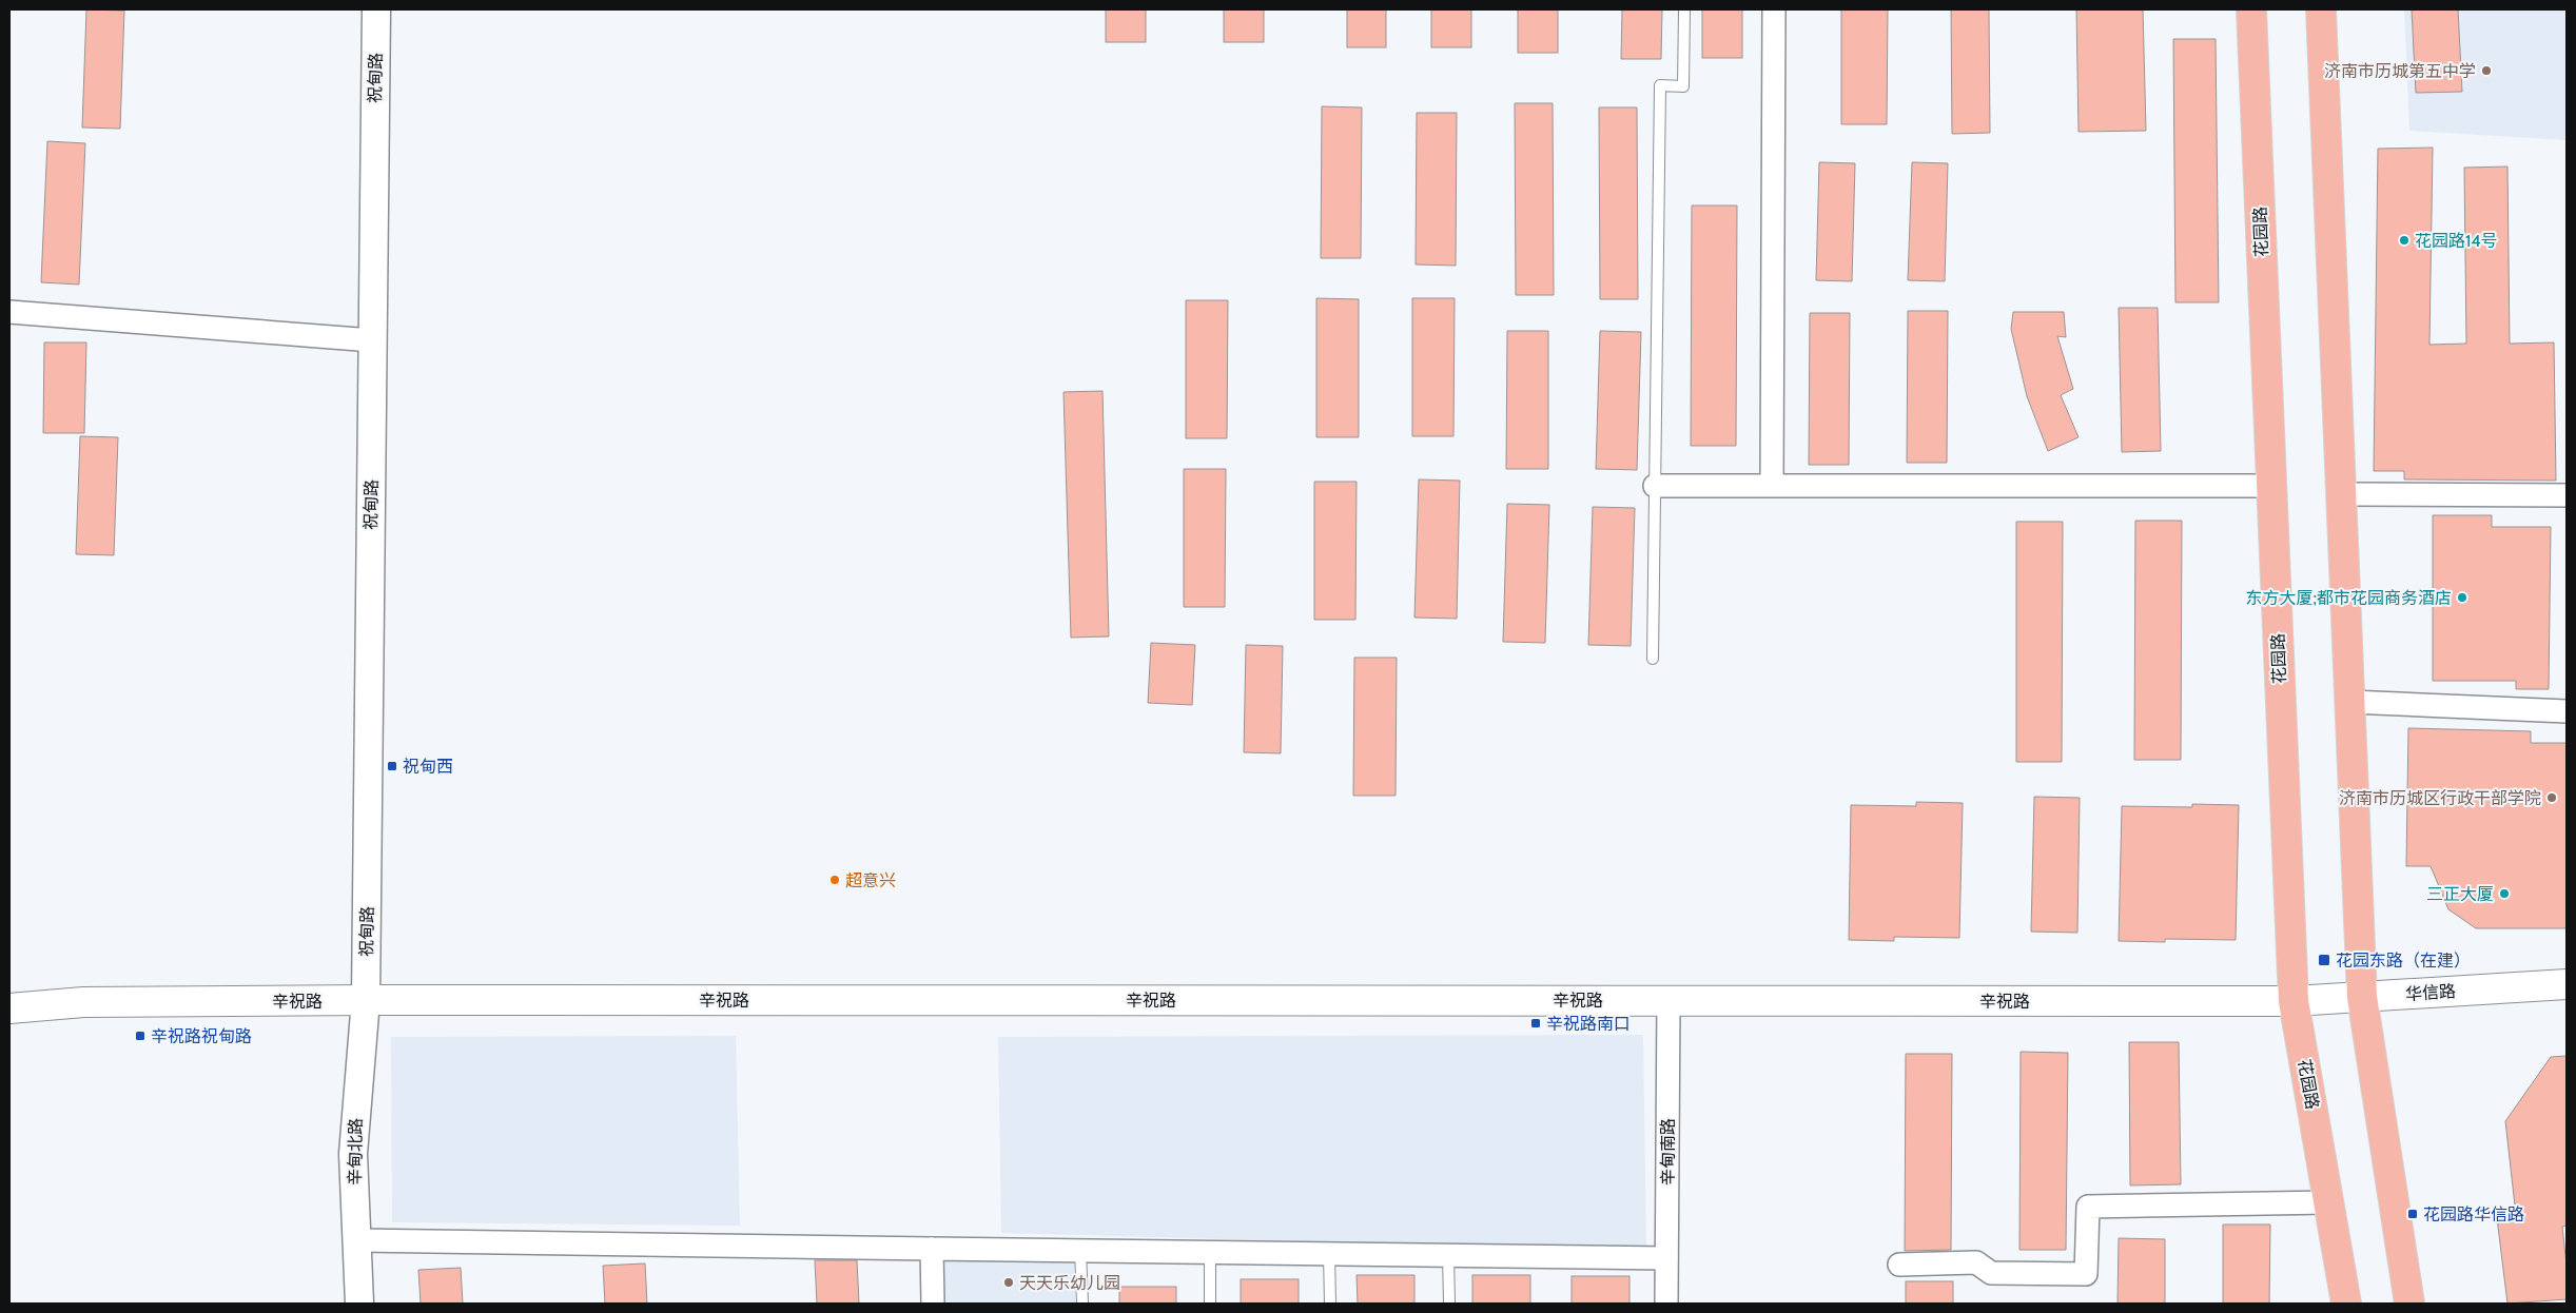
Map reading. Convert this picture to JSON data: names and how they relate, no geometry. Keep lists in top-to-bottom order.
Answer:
{
  "streets": {
    "main road": ["花园路", "华信路", "辛祝路"],
    "street": ["祝甸路", "辛甸北路", "辛甸南路"]
  },
  "crossings": [
    ["祝甸路", "辛祝路"],
    ["祝甸路", "辛甸北路"],
    ["花园路", "华信路"],
    ["花园路", "辛祝路"],
    ["华信路", "辛祝路"],
    ["辛祝路", "辛甸北路"],
    ["辛祝路", "辛甸南路"]
  ],
  "places": {
    "other": [
      "济南市历城第五中学",
      "花园路14号",
      "东方大厦;都市花园商务酒店",
      "济南市历城区行政干部学院",
      "超意兴",
      "三正大厦",
      "天天乐幼儿园"
    ],
    "transit": [
      "祝甸西",
      "花园东路（在建）",
      "辛祝路南口",
      "辛祝路祝甸路",
      "花园路华信路"
    ]
  }
}
